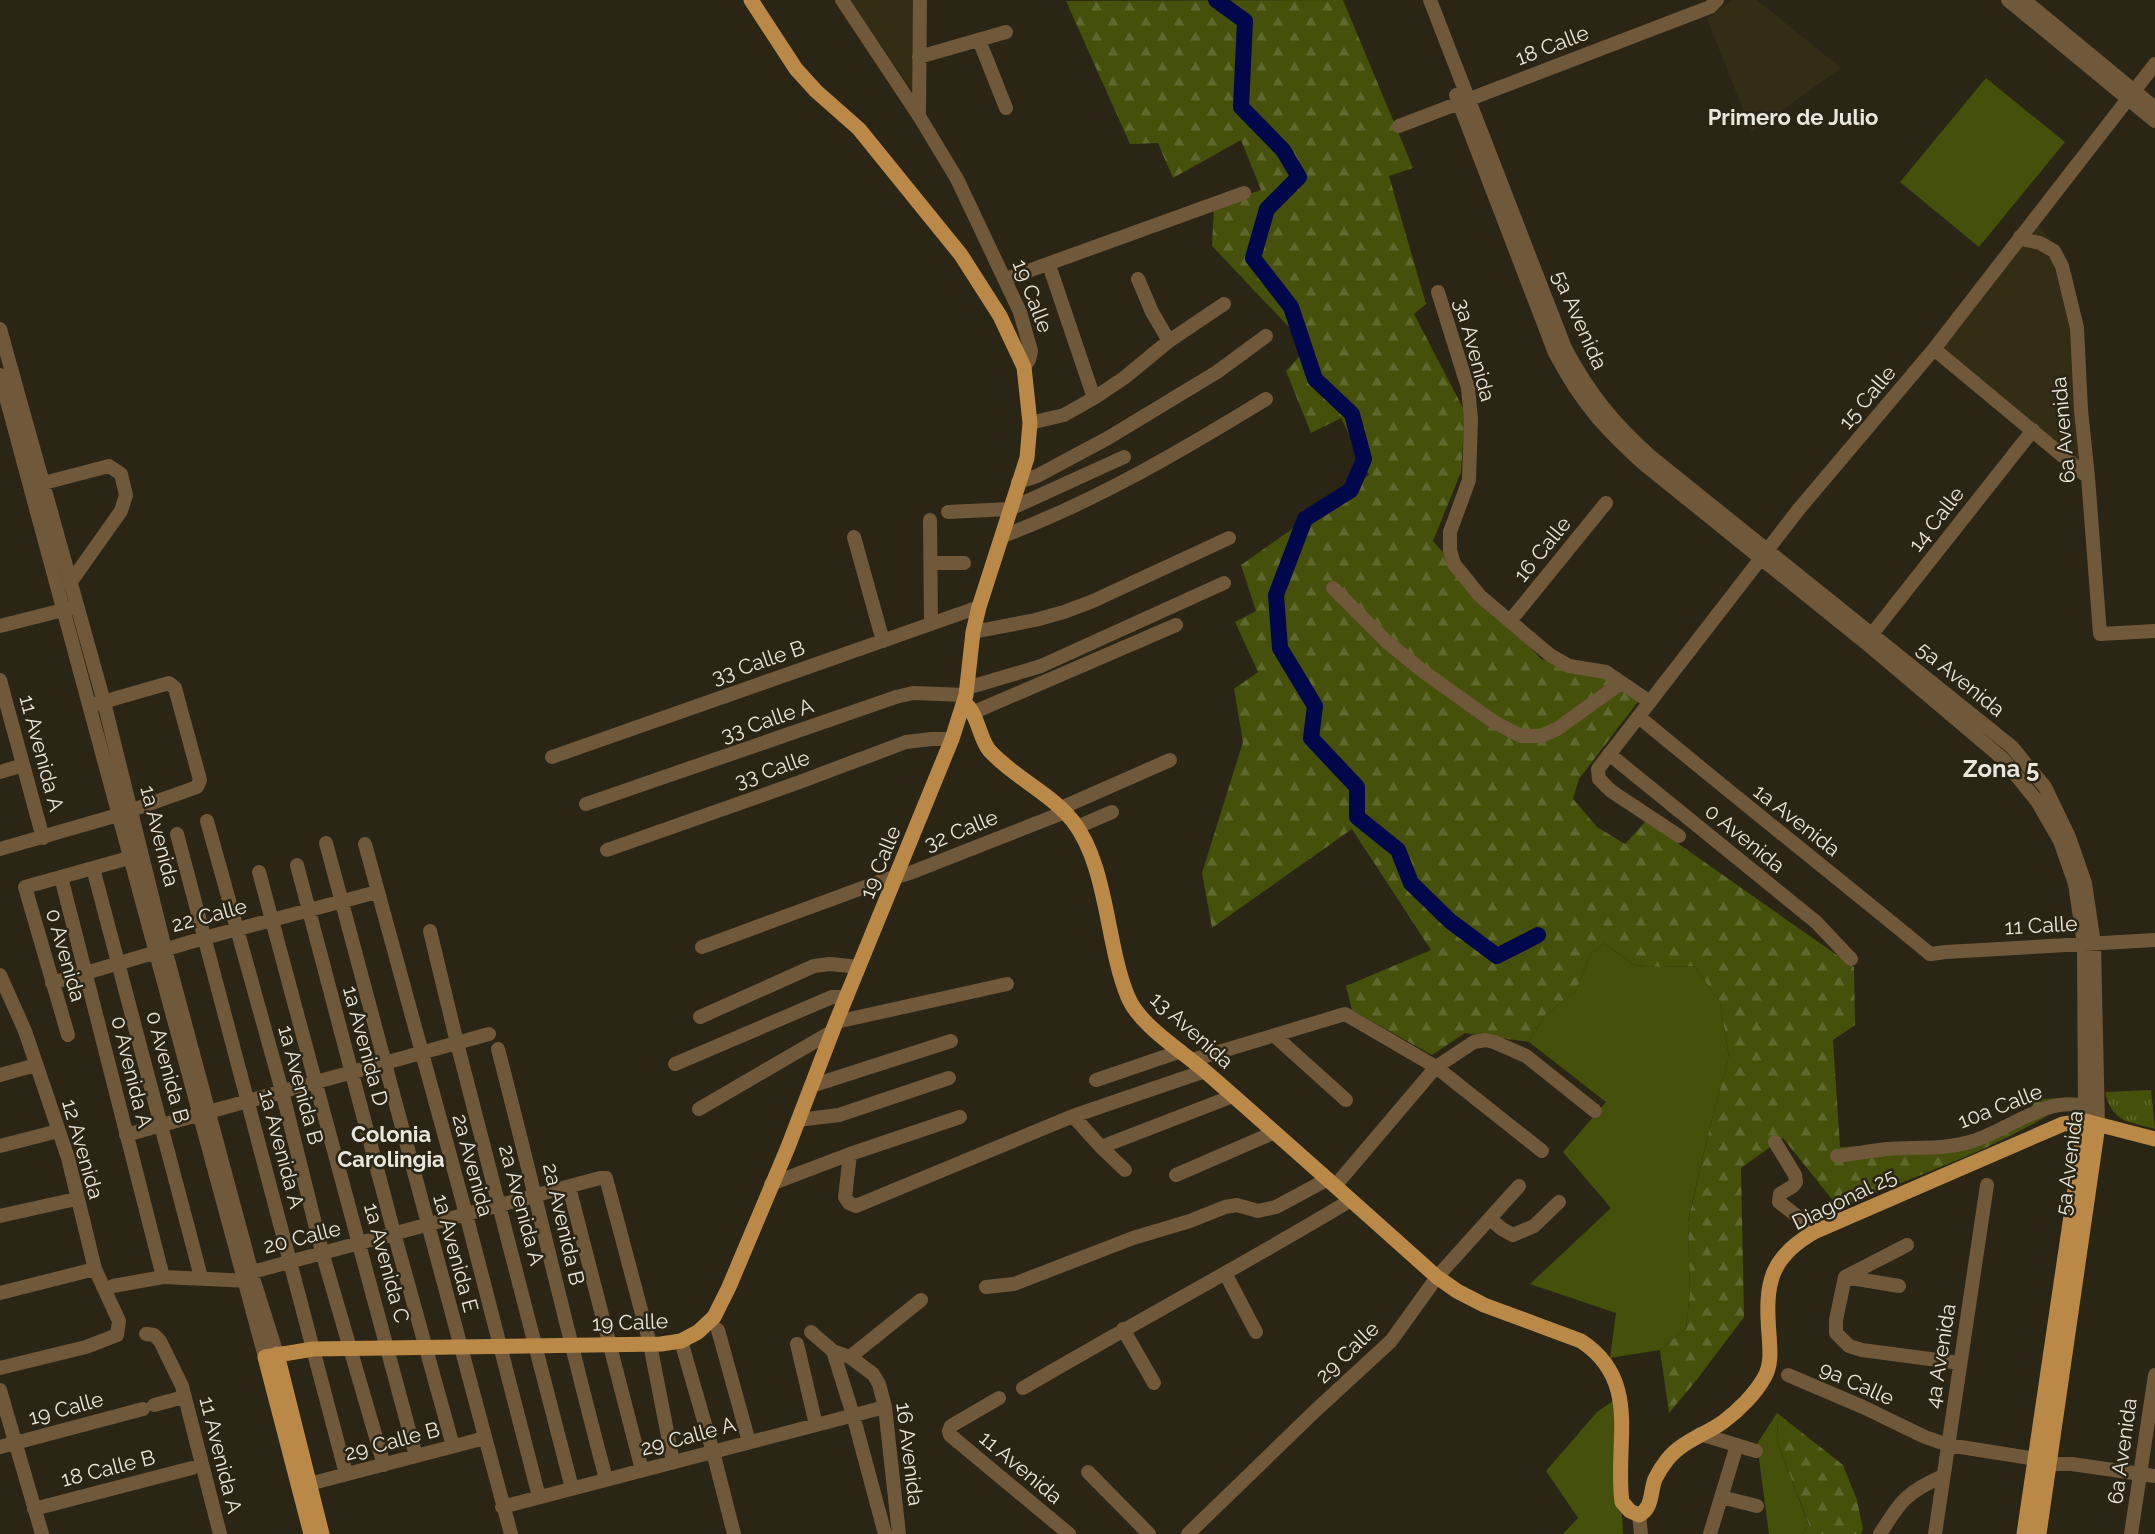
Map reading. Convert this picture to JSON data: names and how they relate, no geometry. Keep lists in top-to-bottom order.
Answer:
{
  "streets": {
    "main road": [
      "19 Calle",
      "5a Avenida",
      "13 Avenida",
      "10a Calle",
      "Diagonal 25"
    ],
    "street": [
      "18 Calle",
      "3a Avenida",
      "15 Calle",
      "6a Avenida",
      "14 Calle",
      "16 Calle",
      "33 Calle B",
      "33 Calle A",
      "11 Avenida A",
      "33 Calle",
      "1a Avenida",
      "32 Calle",
      "0 Avenida",
      "22 Calle",
      "11 Calle",
      "1a Avenida D",
      "0 Avenida B",
      "0 Avenida A",
      "1a Avenida B",
      "12 Avenida",
      "1a Avenida A",
      "2a Avenida",
      "2a Avenida A",
      "2a Avenida B",
      "20 Calle",
      "1a Avenida E",
      "1a Avenida C",
      "29 Calle",
      "4a Avenida",
      "9a Calle",
      "29 Calle A",
      "29 Calle B",
      "16 Avenida",
      "11 Avenida",
      "18 Calle B"
    ]
  },
  "crossings": [
    ["18 Calle", "5a Avenida"],
    ["19 Calle", "33 Calle B"],
    ["19 Calle", "33 Calle A"],
    ["19 Calle", "11 Avenida A"],
    ["19 Calle", "33 Calle"],
    ["19 Calle", "1a Avenida"],
    ["19 Calle", "32 Calle"],
    ["19 Calle", "13 Avenida"],
    ["19 Calle", "1a Avenida D"],
    ["19 Calle", "1a Avenida B"],
    ["19 Calle", "1a Avenida A"],
    ["19 Calle", "2a Avenida"],
    ["19 Calle", "2a Avenida A"],
    ["19 Calle", "2a Avenida B"],
    ["19 Calle", "20 Calle"],
    ["19 Calle", "1a Avenida E"],
    ["19 Calle", "1a Avenida C"],
    ["5a Avenida", "15 Calle"],
    ["5a Avenida", "14 Calle"],
    ["5a Avenida", "11 Calle"],
    ["5a Avenida", "10a Calle"],
    ["5a Avenida", "Diagonal 25"],
    ["5a Avenida", "9a Calle"],
    ["3a Avenida", "16 Calle"],
    ["15 Calle", "6a Avenida"],
    ["15 Calle", "1a Avenida"],
    ["15 Calle", "0 Avenida"],
    ["6a Avenida", "9a Calle"],
    ["33 Calle A", "13 Avenida"],
    ["1a Avenida", "22 Calle"],
    ["1a Avenida", "11 Calle"],
    ["1a Avenida", "20 Calle"],
    ["32 Calle", "13 Avenida"],
    ["0 Avenida", "22 Calle"],
    ["0 Avenida", "0 Avenida A"],
    ["22 Calle", "1a Avenida D"],
    ["22 Calle", "0 Avenida B"],
    ["22 Calle", "0 Avenida A"],
    ["22 Calle", "1a Avenida B"],
    ["22 Calle", "1a Avenida A"],
    ["22 Calle", "2a Avenida"],
    ["22 Calle", "1a Avenida E"],
    ["22 Calle", "1a Avenida C"],
    ["13 Avenida", "29 Calle"],
    ["1a Avenida D", "20 Calle"],
    ["1a Avenida D", "29 Calle B"],
    ["1a Avenida B", "20 Calle"],
    ["1a Avenida B", "29 Calle B"],
    ["10a Calle", "Diagonal 25"],
    ["1a Avenida A", "20 Calle"],
    ["1a Avenida A", "29 Calle B"],
    ["2a Avenida", "20 Calle"],
    ["2a Avenida", "29 Calle A"],
    ["2a Avenida A", "20 Calle"],
    ["2a Avenida A", "29 Calle A"],
    ["2a Avenida B", "20 Calle"],
    ["2a Avenida B", "29 Calle A"],
    ["20 Calle", "1a Avenida E"],
    ["20 Calle", "1a Avenida C"],
    ["1a Avenida E", "29 Calle A"],
    ["1a Avenida E", "29 Calle B"],
    ["1a Avenida C", "29 Calle B"],
    ["4a Avenida", "9a Calle"],
    ["29 Calle A", "16 Avenida"]
  ],
  "districts": ["Primero de Julio", "Zona 5", "Colonia Carolingia"]
}
